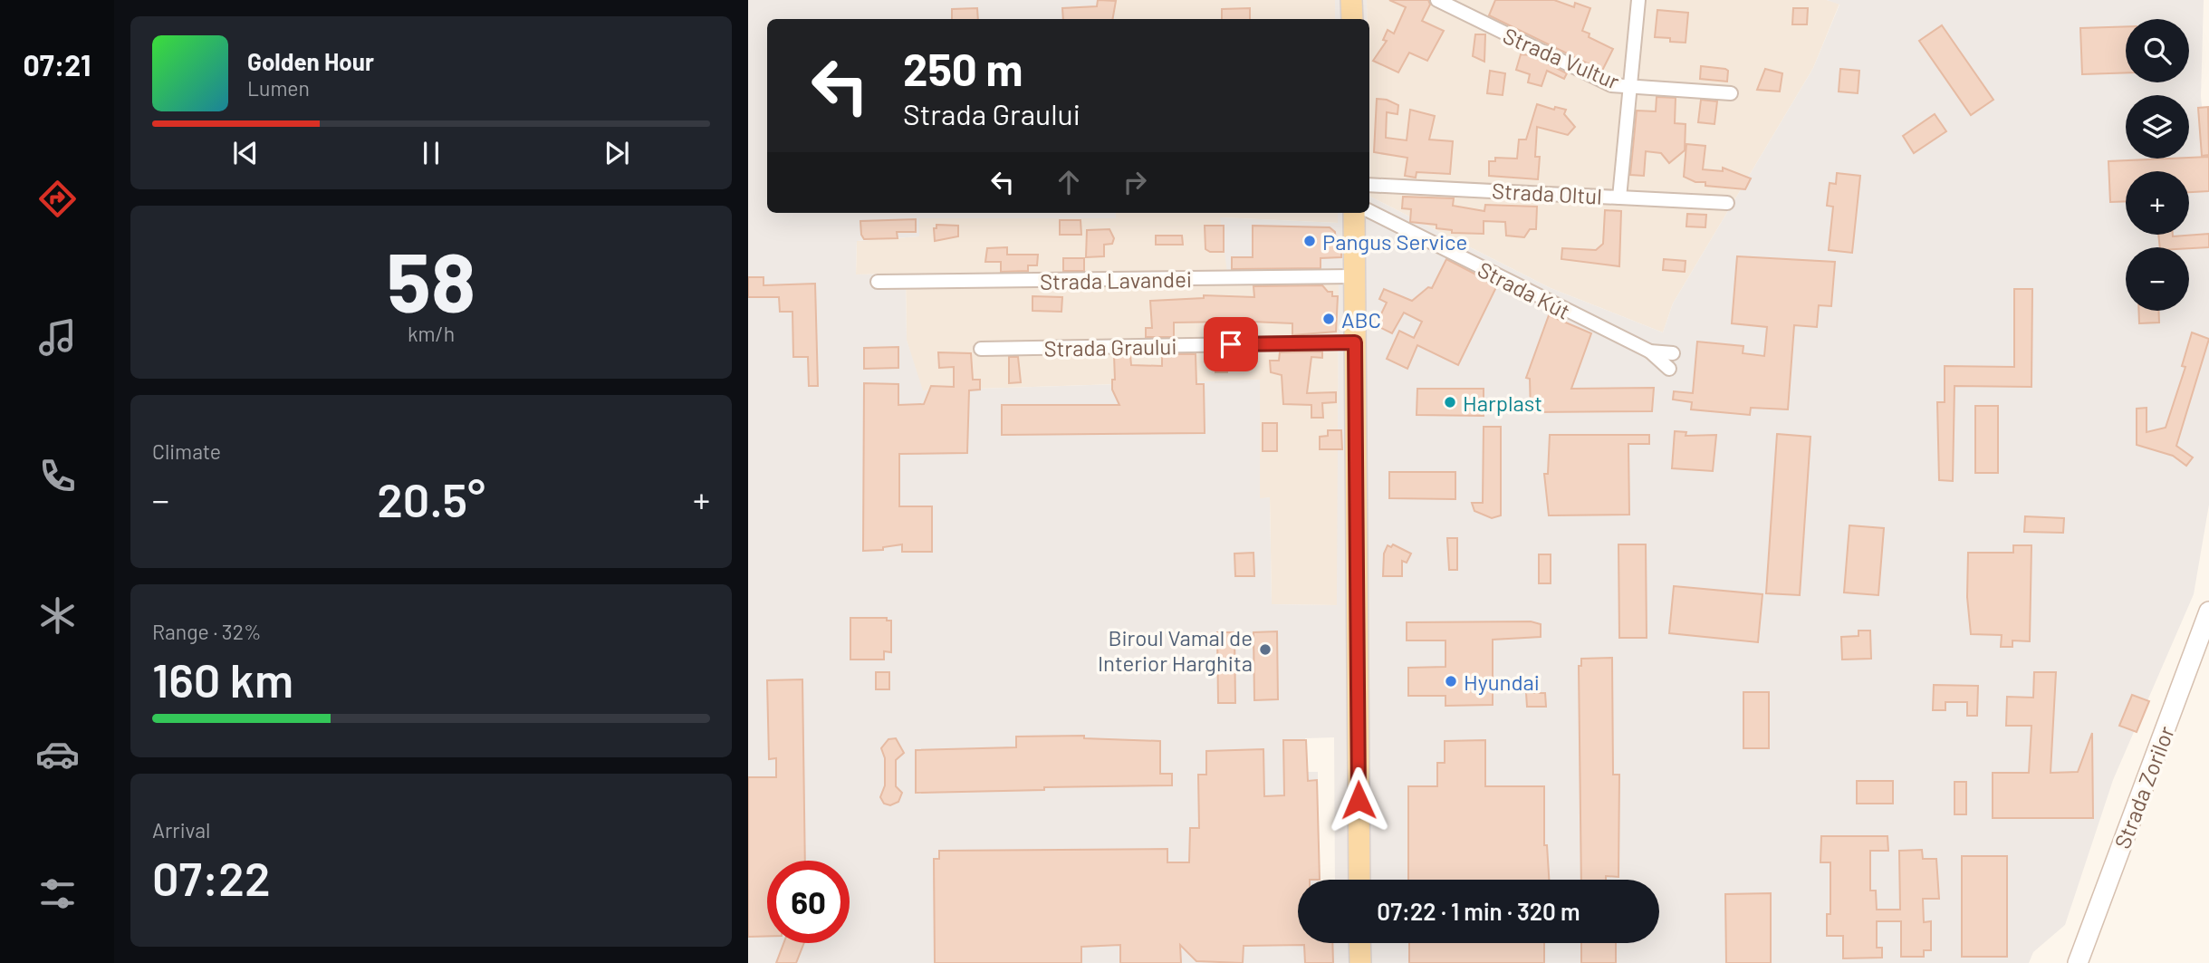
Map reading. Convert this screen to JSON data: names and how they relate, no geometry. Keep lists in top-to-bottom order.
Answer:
{
  "streets": {
    "street": [
      "Strada Vultur",
      "Strada Oltul",
      "Strada Lavandei",
      "Strada Kút",
      "Strada Graului",
      "Strada Zorilor"
    ]
  },
  "places": [
    "Pangus Service",
    "ABC",
    "Harplast",
    "Biroul Vamal de Interior Harghita",
    "Hyundai"
  ],
  "page": {
    "tabs": "07:21",
    "map_buttons": ["+", "−"],
    "turn": ["250 m", "Strada Graului"],
    "song": ["Golden Hour", "Lumen"],
    "tile": [
      ["58", "km/h"],
      "Climate",
      ["Range · 32%", "160 km"],
      ["Arrival", "07:22"]
    ],
    "heat": ["−", "20.5°", "+"],
    "limit": "60",
    "trip": "07:22 · 1 min · 320 m"
  }
}
